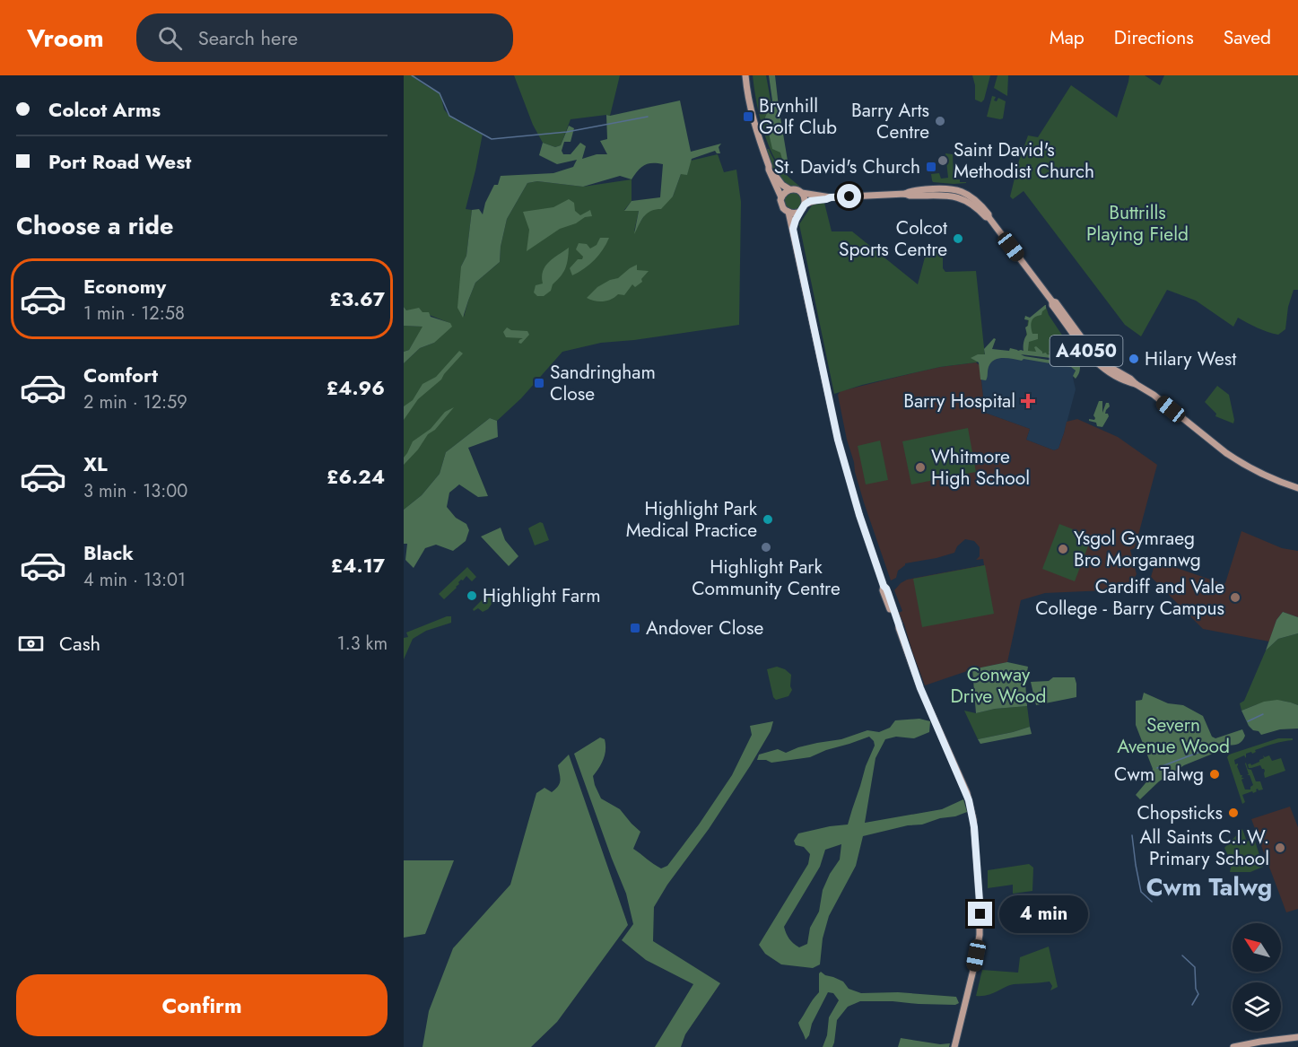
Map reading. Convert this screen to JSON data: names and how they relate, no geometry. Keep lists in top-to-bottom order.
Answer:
{
  "streets": {
    "main road": ["A4050"]
  },
  "districts": ["Cwm Talwg"],
  "parks": ["Buttrills Playing Field", "Conway Drive Wood", "Severn Avenue Wood"],
  "places": {
    "transit": [
      "Brynhill Golf Club",
      "St. David's Church",
      "Sandringham Close",
      "Andover Close"
    ],
    "other": [
      "Barry Arts Centre",
      "Saint David's Methodist Church",
      "Colcot Sports Centre",
      "Hilary West",
      "Whitmore High School",
      "Highlight Park Medical Practice",
      "Highlight Park Community Centre",
      "Ysgol Gymraeg Bro Morgannwg",
      "Highlight Farm",
      "Cardiff and Vale College - Barry Campus",
      "Cwm Talwg",
      "Chopsticks",
      "All Saints C.I.W. Primary School"
    ],
    "health": ["Barry Hospital"]
  },
  "north": "top left",
  "page": {
    "header": "Vroom",
    "search": "Search here",
    "nav": ["Map", "Directions", "Saved"],
    "banner": ["Colcot Arms", "Port Road West"],
    "heading": "Choose a ride",
    "list": [
      {
        "name": "Economy",
        "note": "1 min · 12:58",
        "value": "£3.67"
      },
      {
        "name": "Comfort",
        "note": "2 min · 12:59",
        "value": "£4.96"
      },
      {
        "name": "XL",
        "note": "3 min · 13:00",
        "value": "£6.24"
      },
      {
        "name": "Black",
        "note": "4 min · 13:01",
        "value": "£4.17"
      }
    ],
    "pay": ["Cash", "1.3 km"],
    "bubble": "4 min",
    "buttons": "Confirm"
  }
}
